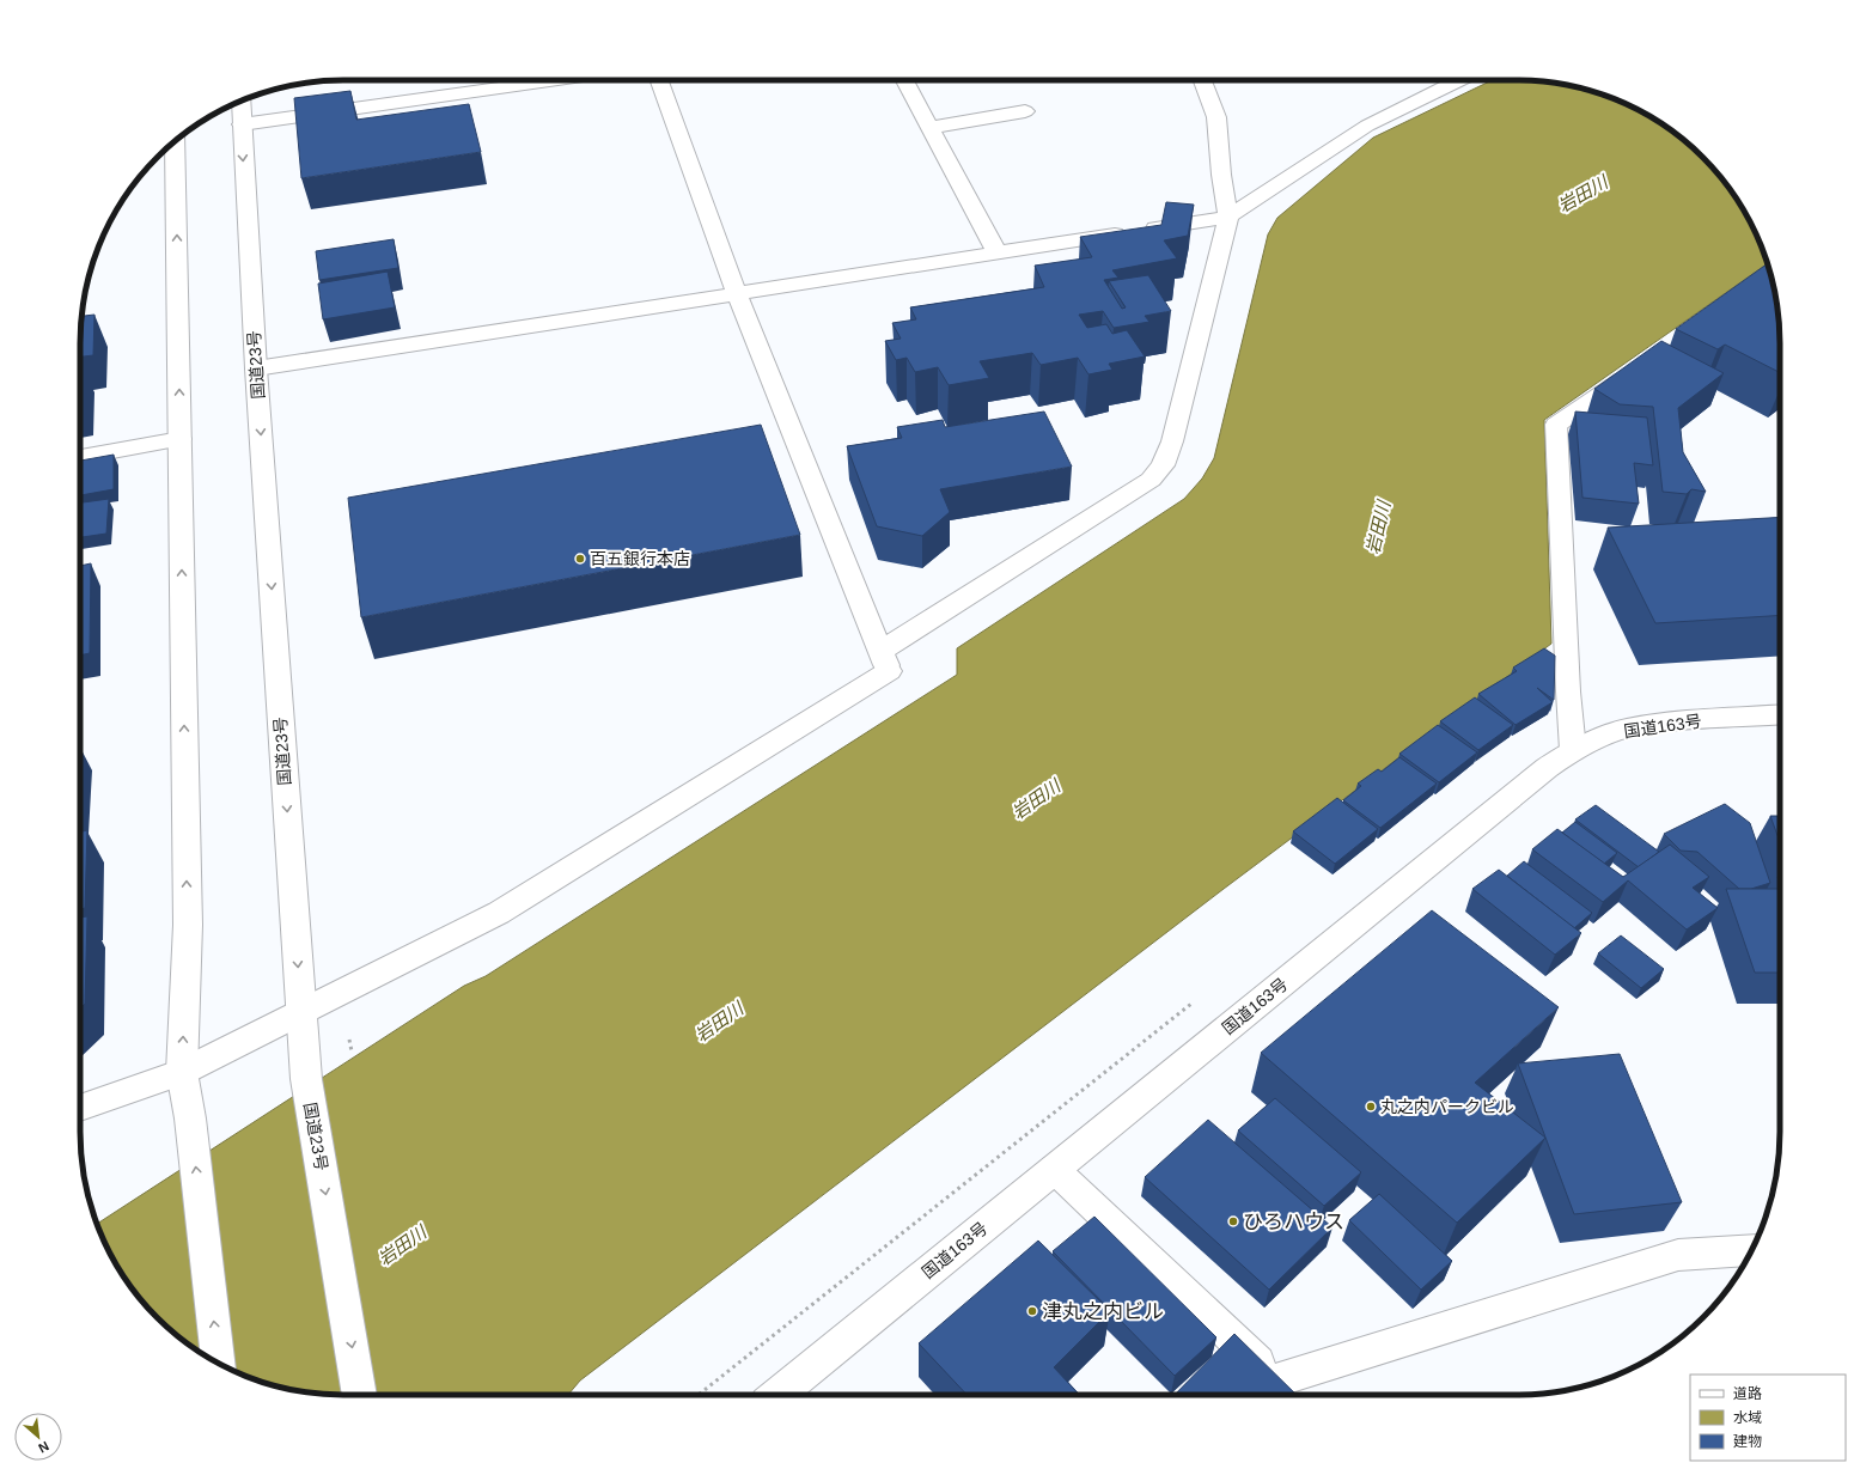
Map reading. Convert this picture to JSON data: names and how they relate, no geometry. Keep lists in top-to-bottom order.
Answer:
{
  "streets": {
    "main road": ["国道23号", "国道163号"]
  },
  "water": ["岩田川"],
  "places": [
    "百五銀行本店",
    "丸之内パークビル",
    "ひろハウス",
    "津丸之内ビル"
  ],
  "legend": ["道路", "水域", "建物"],
  "north": "bottom right"
}
